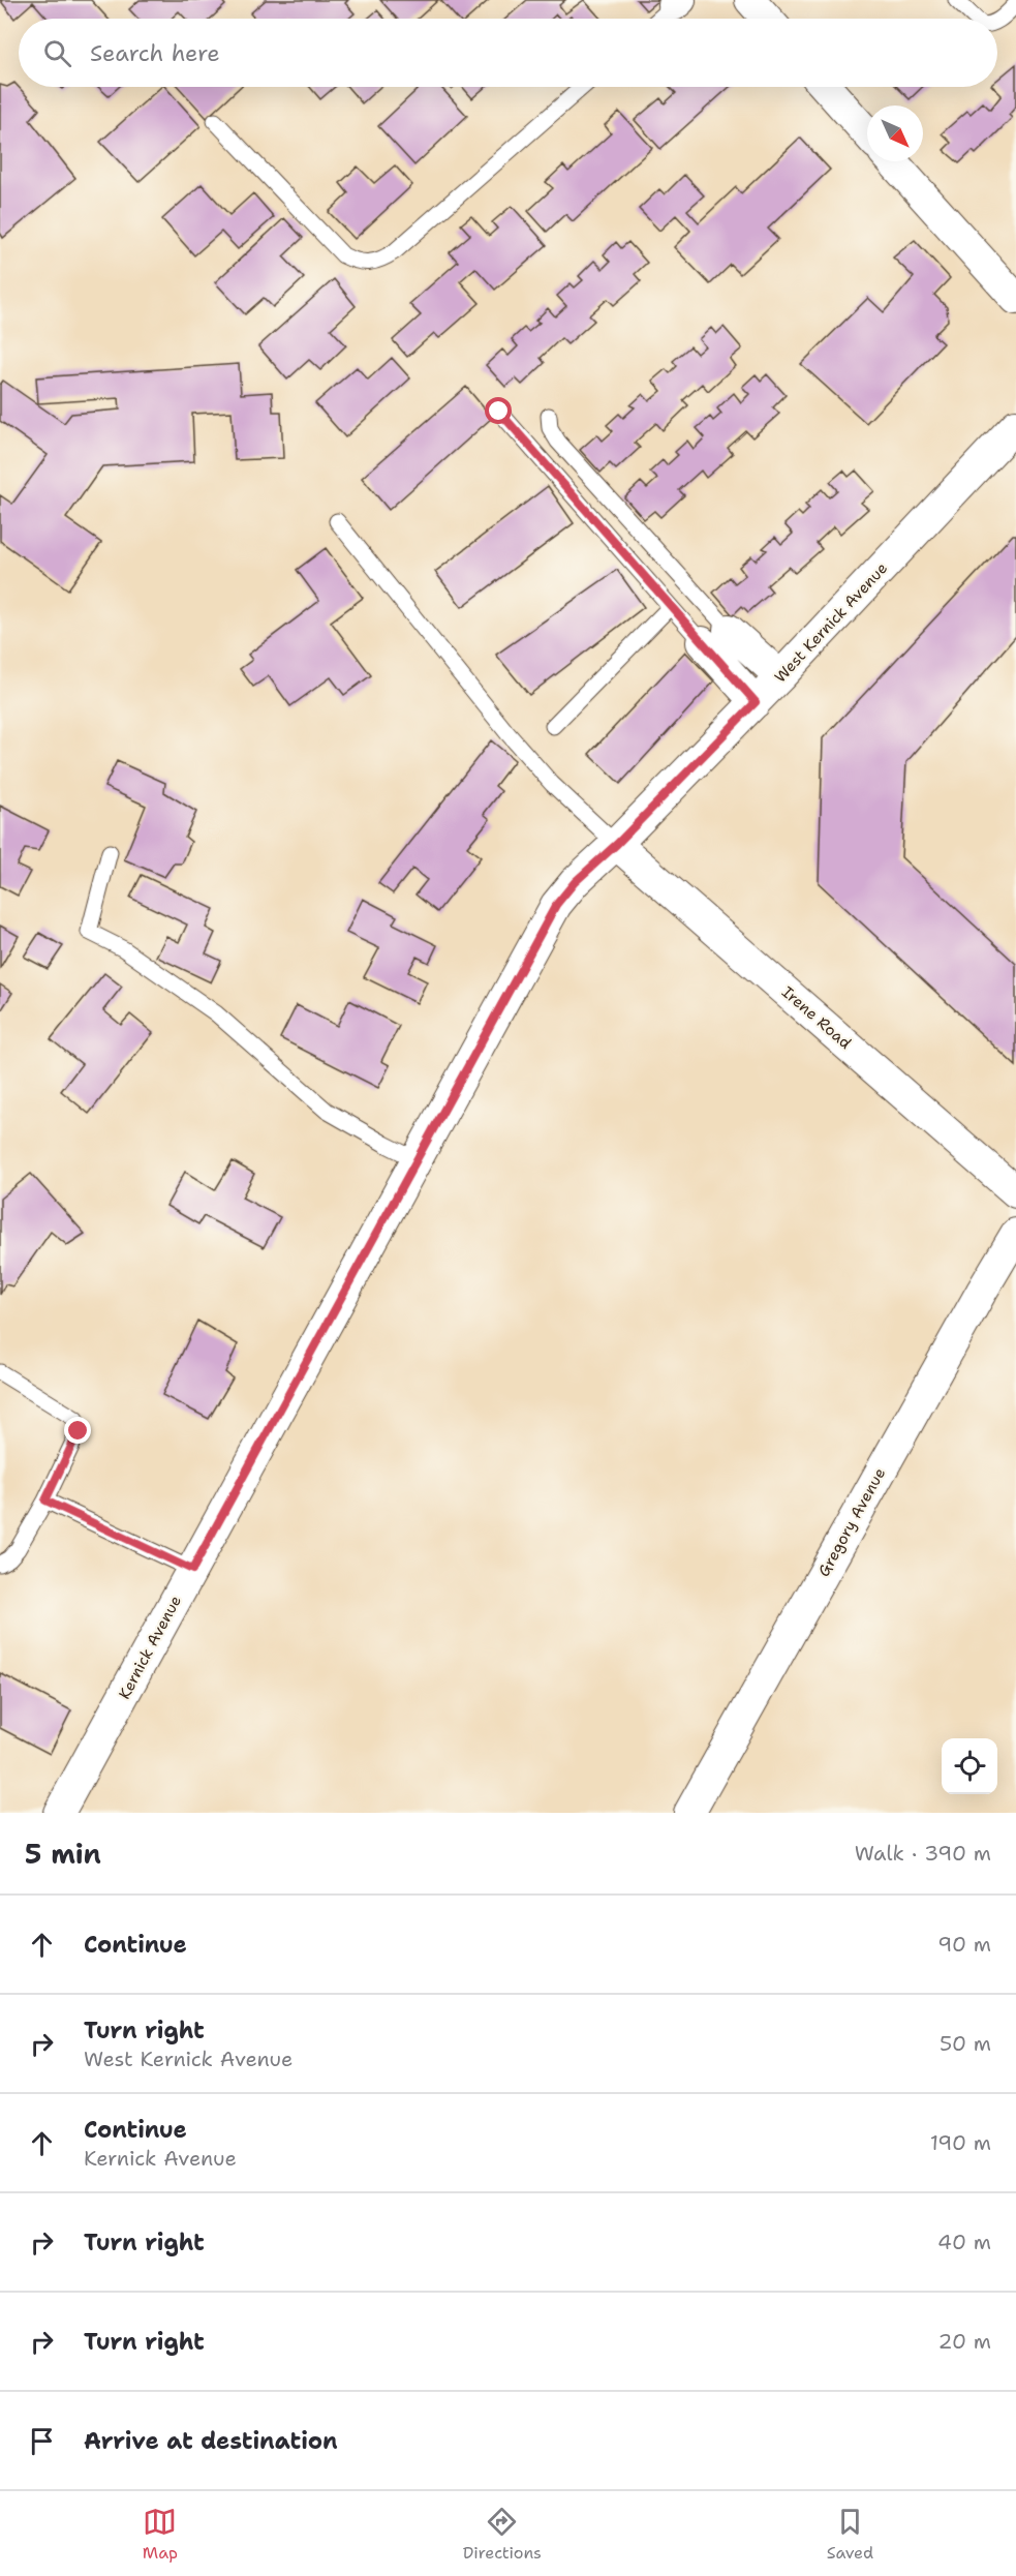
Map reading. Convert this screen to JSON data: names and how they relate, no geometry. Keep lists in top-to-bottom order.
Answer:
{
  "streets": {
    "street": [
      "West Kernick Avenue",
      "Irene Road",
      "Gregory Avenue",
      "Kernick Avenue"
    ]
  },
  "crossings": [
    ["West Kernick Avenue", "Irene Road"],
    ["West Kernick Avenue", "Kernick Avenue"],
    ["Irene Road", "Kernick Avenue"]
  ],
  "north": "bottom right",
  "page": {
    "search": "Search here",
    "heading": ["5 min", "Walk · 390 m"],
    "list": [
      ["Continue", "90 m"],
      ["Turn right", "West Kernick Avenue", "50 m"],
      ["Continue", "Kernick Avenue", "190 m"],
      ["Turn right", "40 m"],
      ["Turn right", "20 m"],
      "Arrive at destination"
    ],
    "nav": ["Map", "Directions", "Saved"]
  }
}
